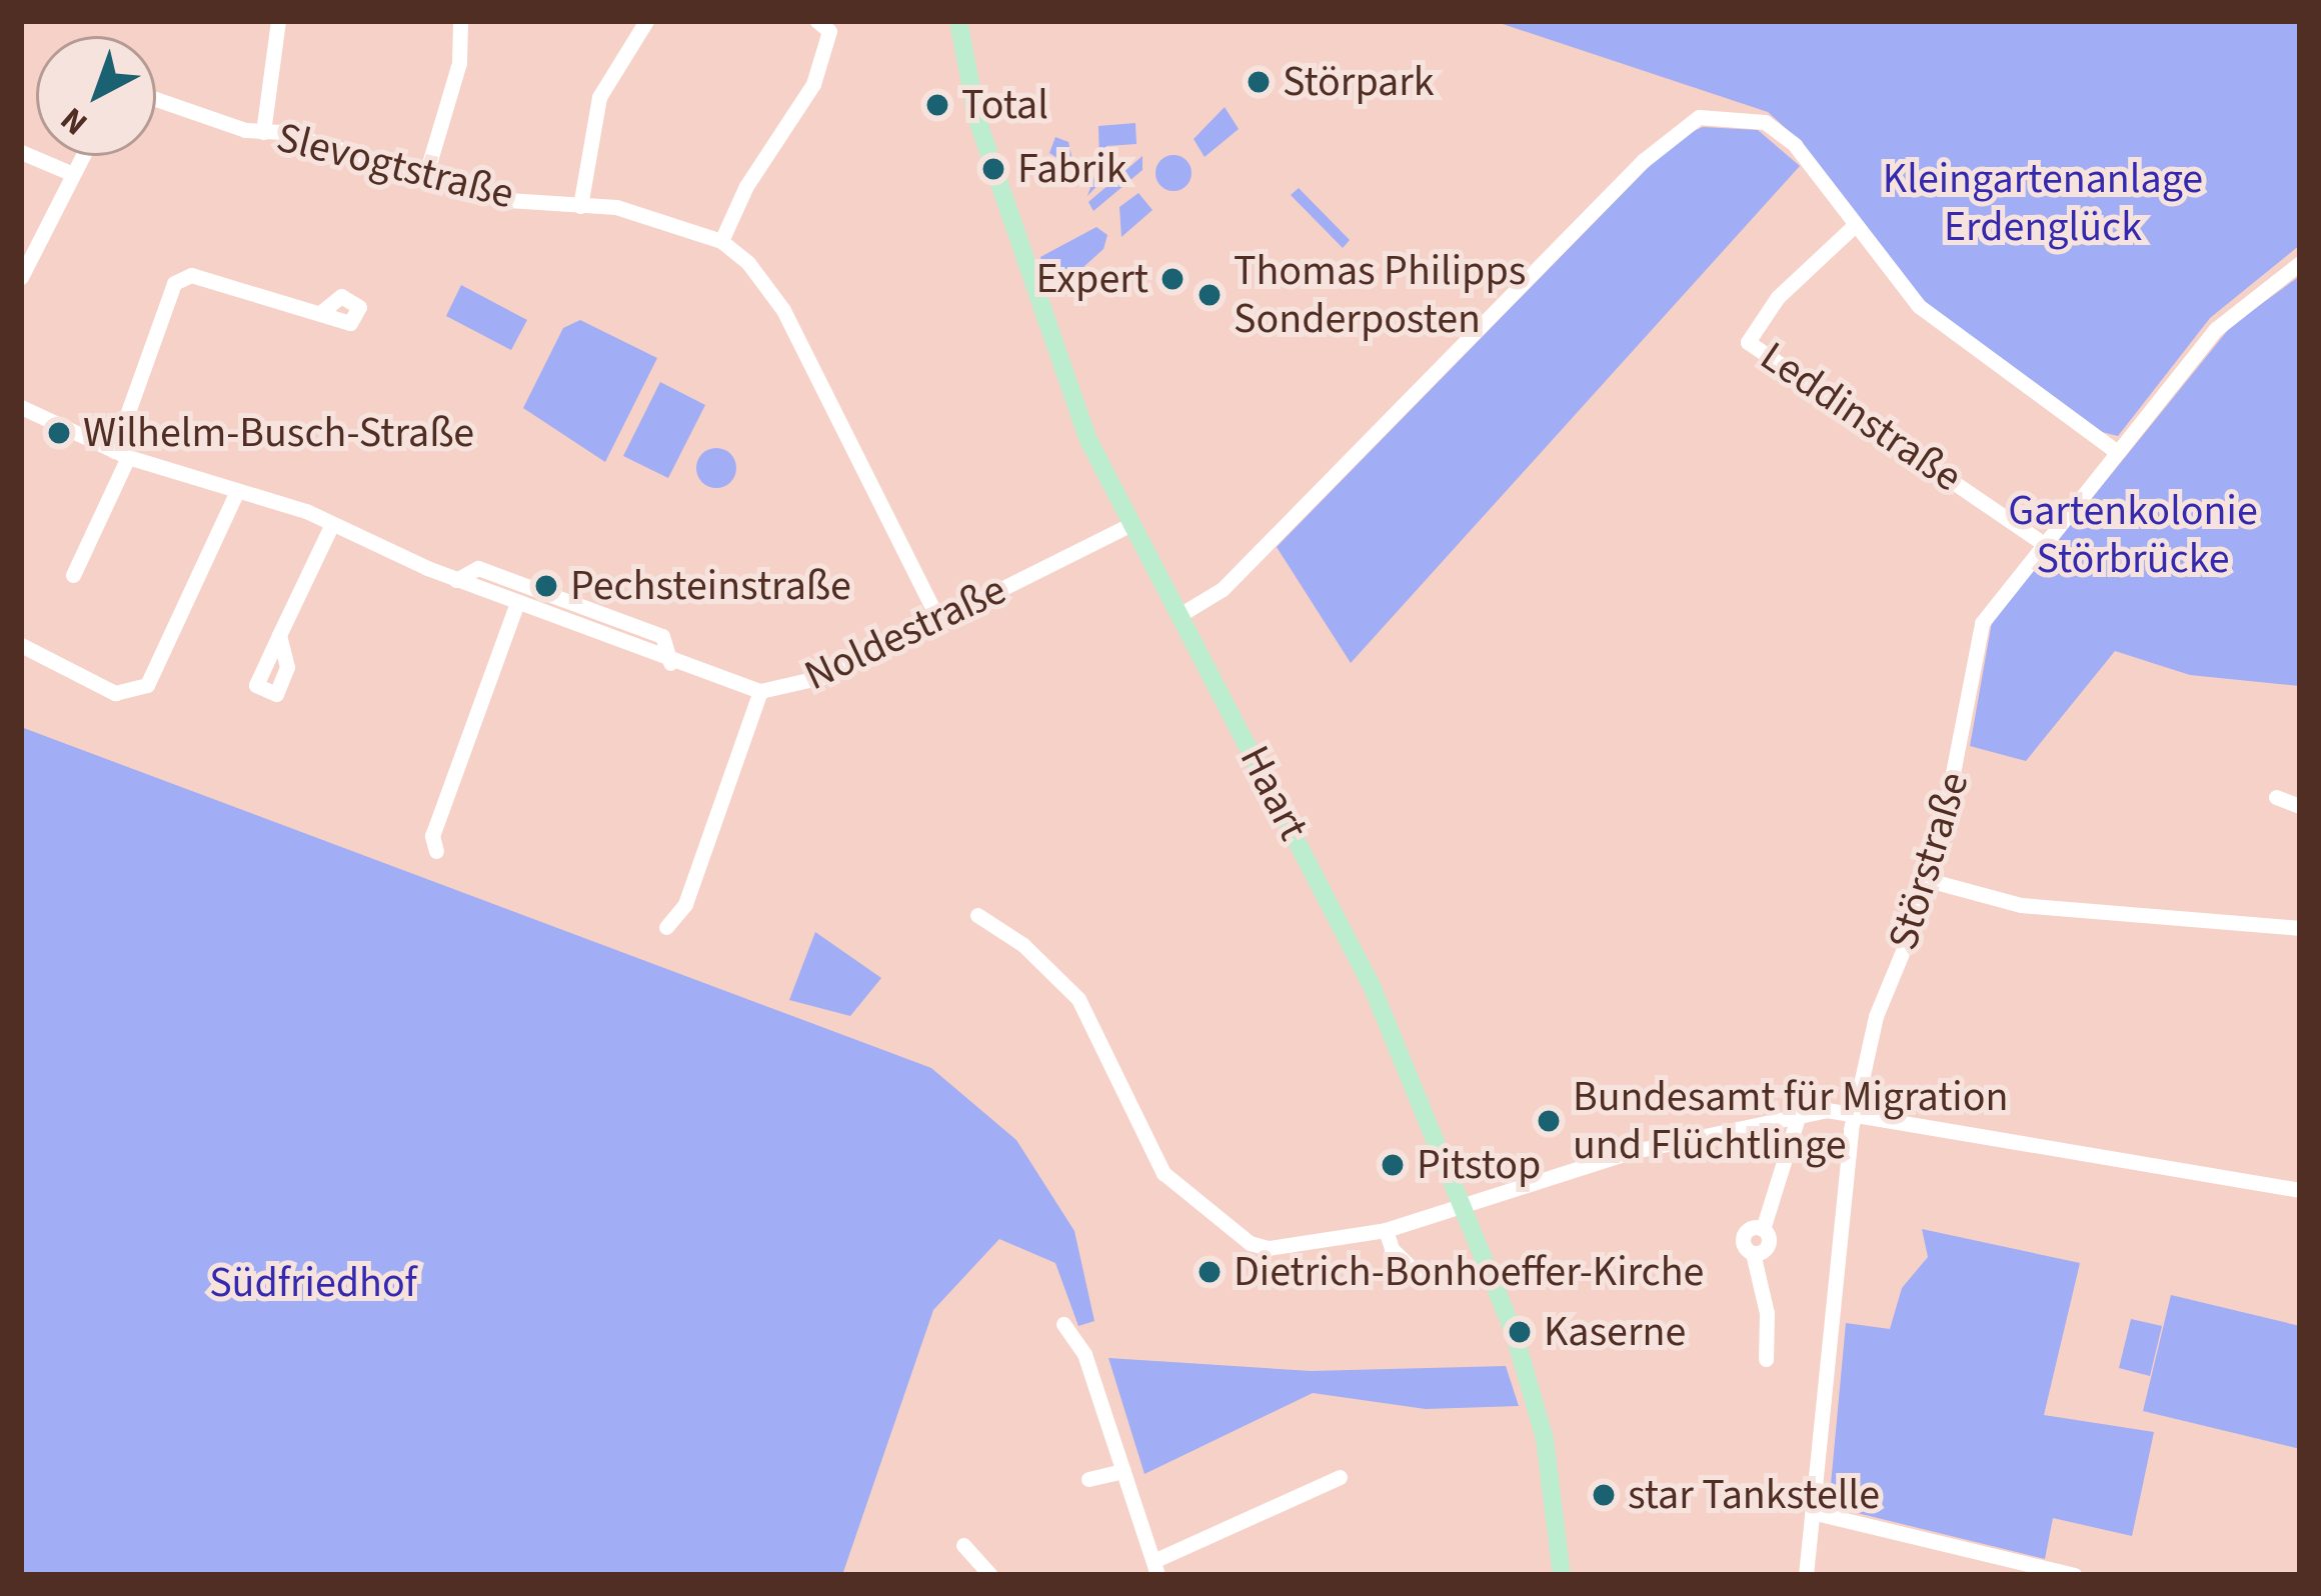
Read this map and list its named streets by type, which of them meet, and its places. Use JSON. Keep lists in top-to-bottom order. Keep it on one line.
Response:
{"streets":{"main road":["Haart"],"street":["Slevogtstraße","Leddinstraße","Noldestraße","Störstraße"]},"crossings":[["Slevogtstraße","Noldestraße"],["Leddinstraße","Störstraße"],["Noldestraße","Haart"]],"parks":["Kleingartenanlage Erdenglück","Gartenkolonie Störbrücke","Südfriedhof"],"places":["Störpark","Total","Fabrik","Expert","Thomas Philipps Sonderposten","Wilhelm-Busch-Straße","Pechsteinstraße","Bundesamt für Migration und Flüchtlinge","Pitstop","Dietrich-Bonhoeffer-Kirche","Kaserne","star Tankstelle"],"north":"bottom left"}
